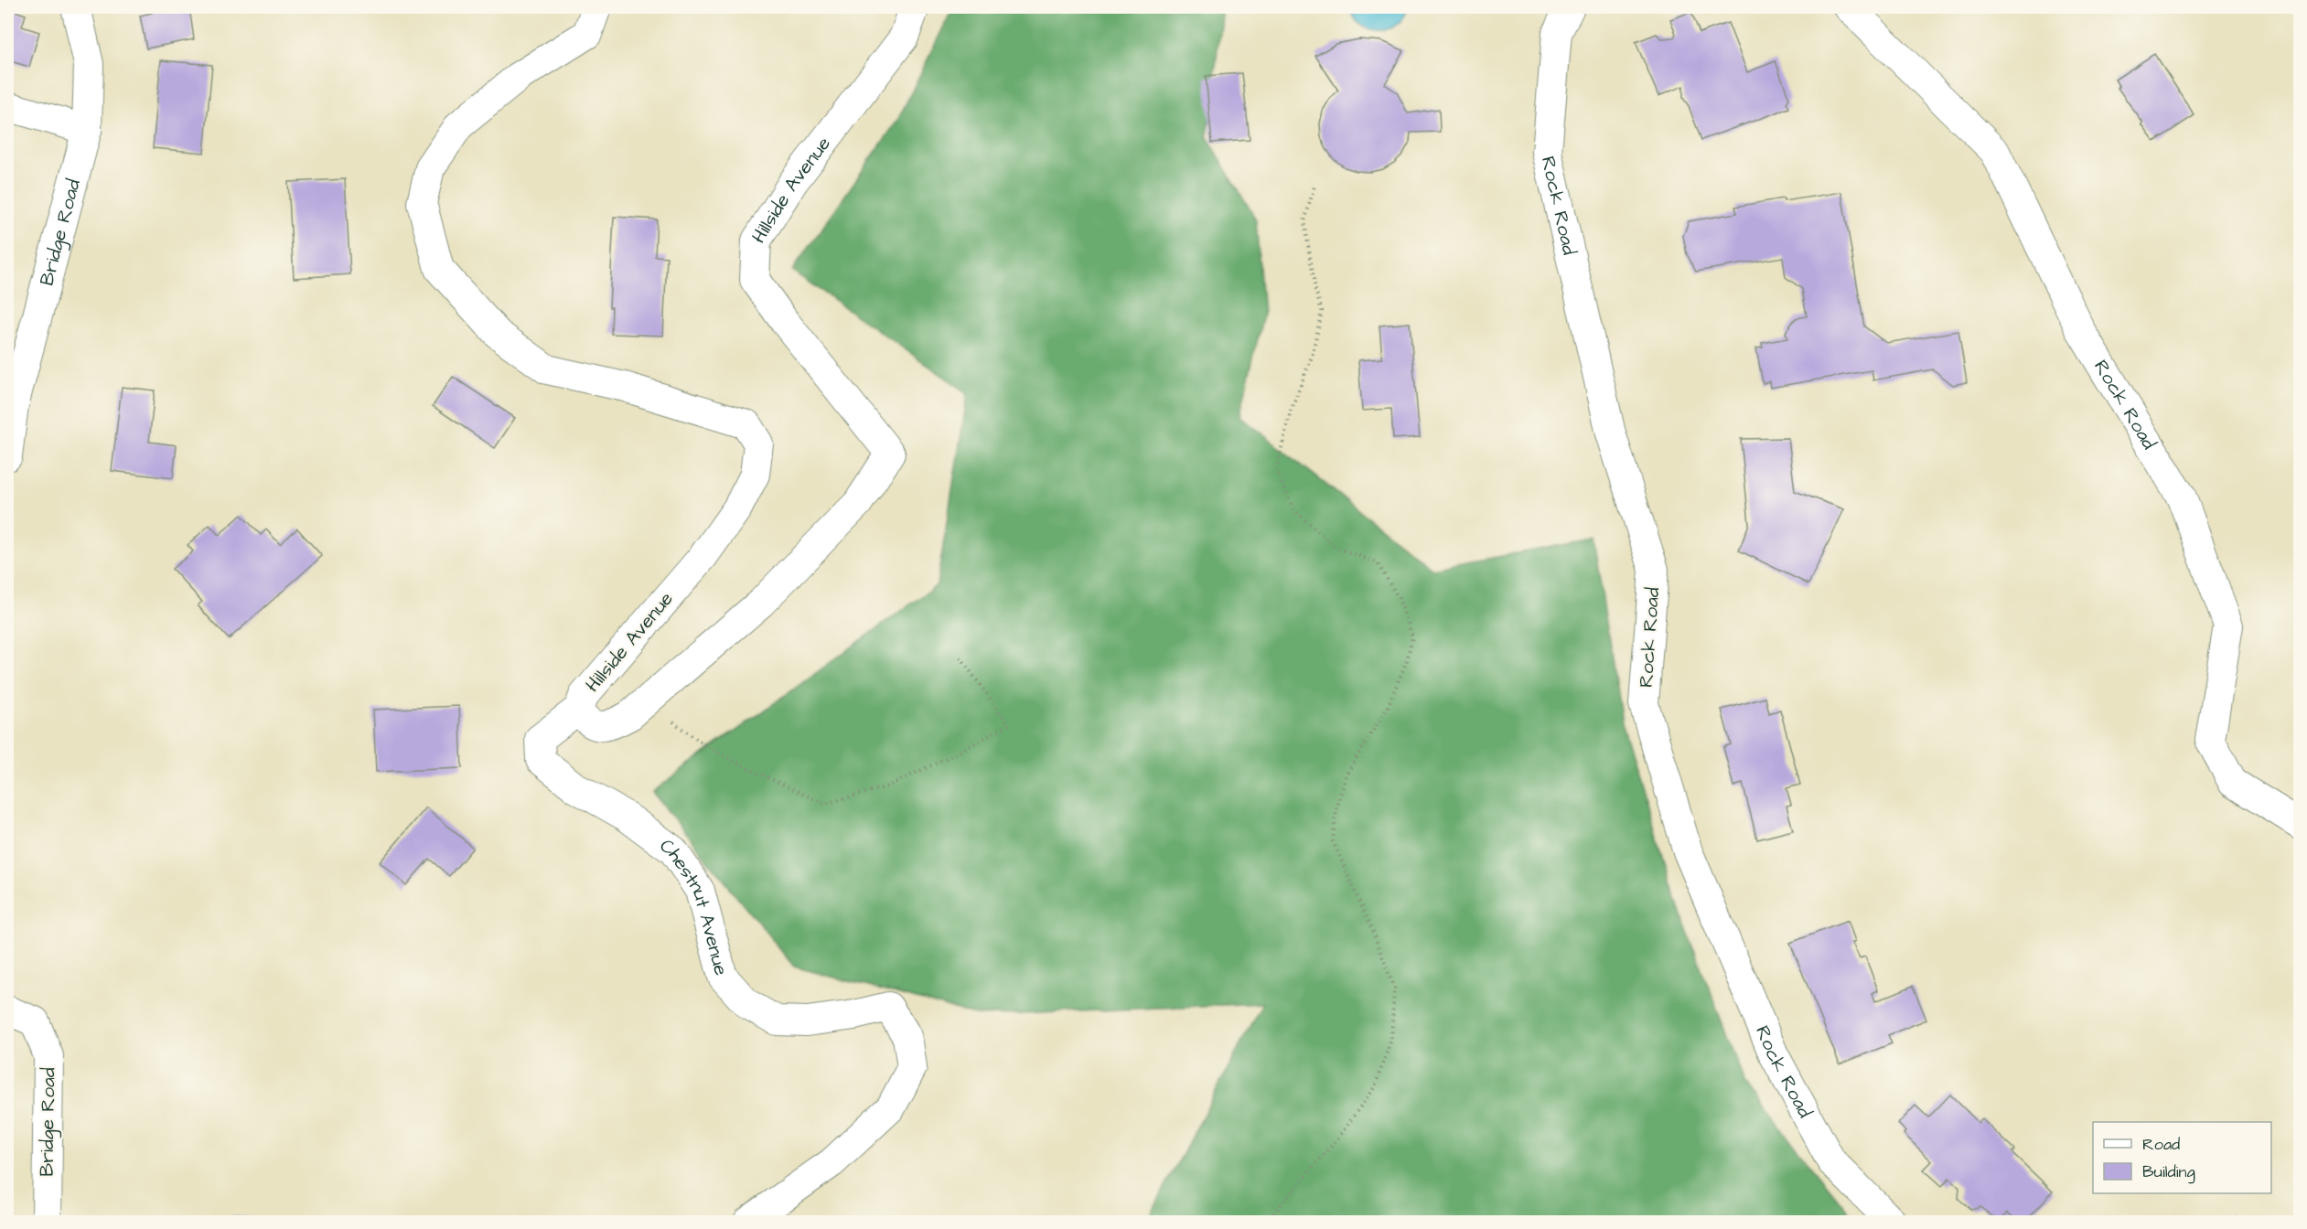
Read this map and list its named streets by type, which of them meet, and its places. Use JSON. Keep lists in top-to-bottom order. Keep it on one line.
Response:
{"streets":{"street":["Hillside Avenue","Rock Road","Bridge Road","Chestnut Avenue"]},"crossings":[["Hillside Avenue","Chestnut Avenue"]],"legend":["Road","Building"]}
